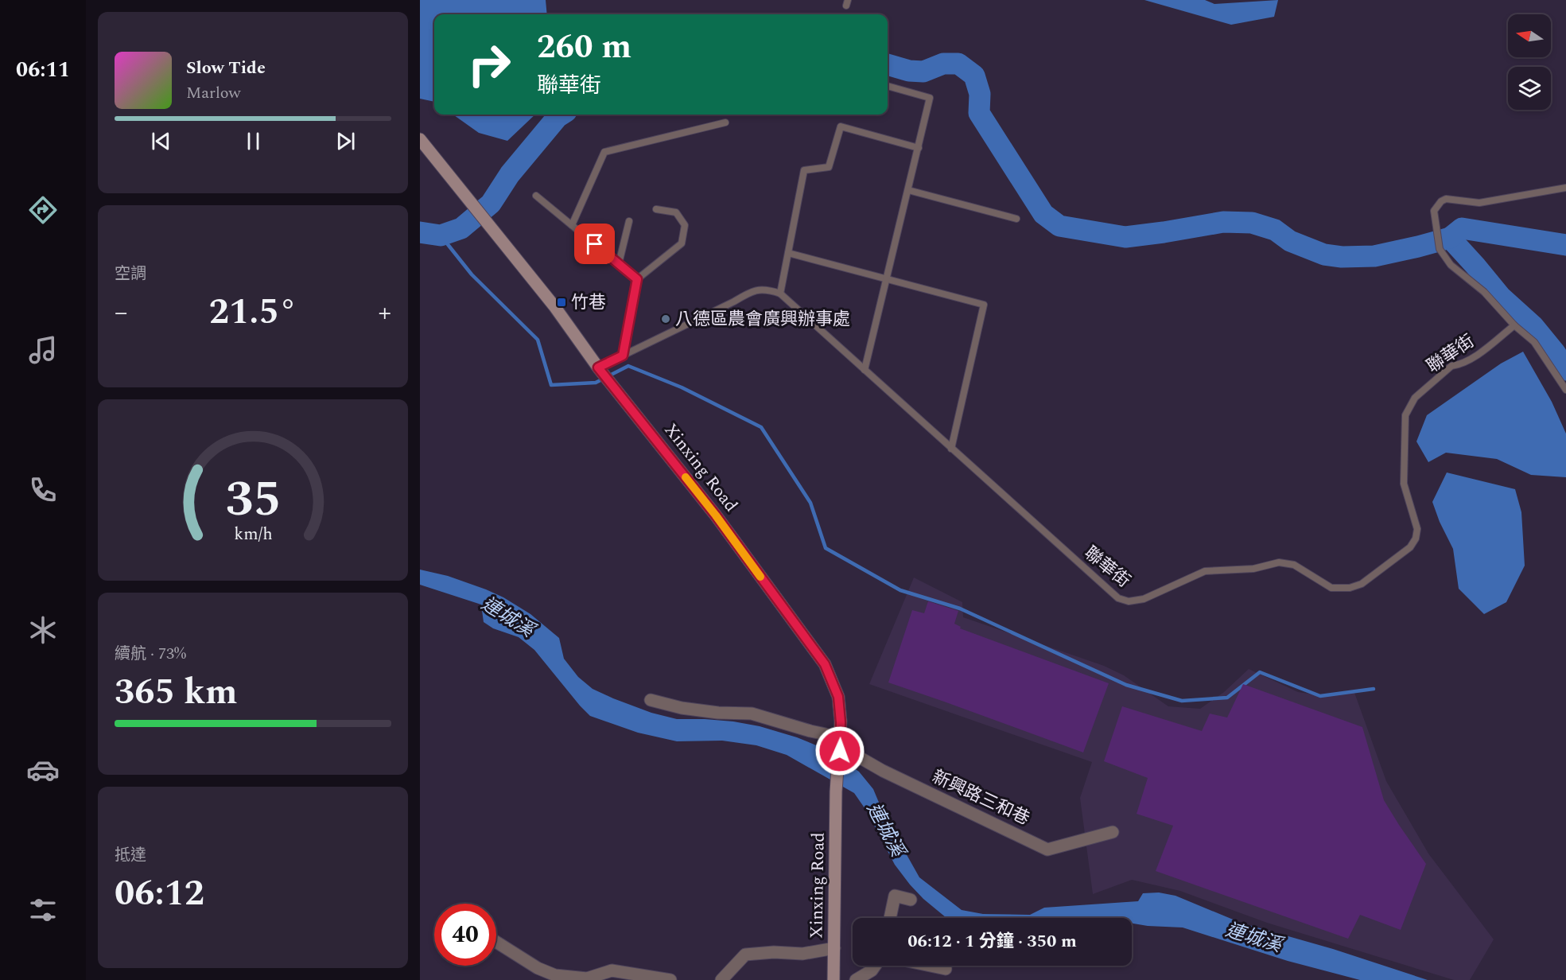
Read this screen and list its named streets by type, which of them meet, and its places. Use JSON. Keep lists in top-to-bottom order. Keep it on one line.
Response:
{"streets":{"street":["Xinxing Road","新興路三和巷"],"lane":["聯華街"]},"crossings":[["Xinxing Road","新興路三和巷"]],"water":["連城溪"],"places":{"transit":["竹巷"],"other":["八德區農會廣興辦事處"]},"north":"left","page":{"tabs":"06:11","turn":["260 m","聯華街"],"song":["Slow Tide","Marlow"],"tile":["空調",["續航 · 73%","365 km"],["抵達","06:12"]],"heat":["−","21.5°","+"],"limit":"40","trip":"06:12 · 1 分鐘 · 350 m","gauge":["35","km/h"]}}
